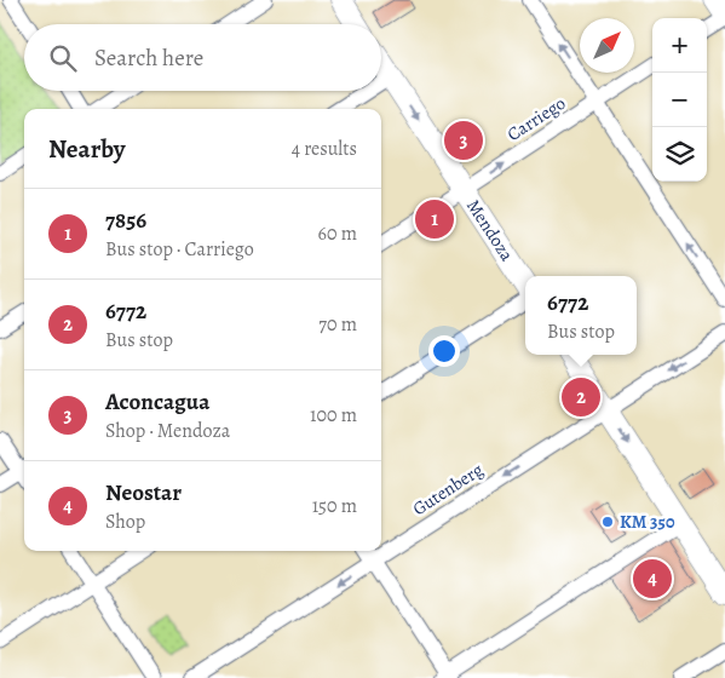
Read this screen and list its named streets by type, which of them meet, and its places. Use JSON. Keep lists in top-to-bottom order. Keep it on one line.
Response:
{"streets":{"main road":["Mendoza"],"street":["Carriego","Gutenberg"]},"crossings":[["Carriego","Mendoza"]],"one_way":["Carriego","Mendoza"],"places":["KM 350"],"north":"top right","page":{"map_buttons":["+","−"],"search":"Search here","heading":["Nearby","4 results"],"pins":["3","1","2","4"],"list":[{"mark":"1","name":"7856","note":"Bus stop · Carriego","value":"60 m"},{"mark":"2","name":"6772","note":"Bus stop","value":"70 m"},{"mark":"3","name":"Aconcagua","note":"Shop · Mendoza","value":"100 m"},{"mark":"4","name":"Neostar","note":"Shop","value":"150 m"}],"popup":["6772","Bus stop"]}}
